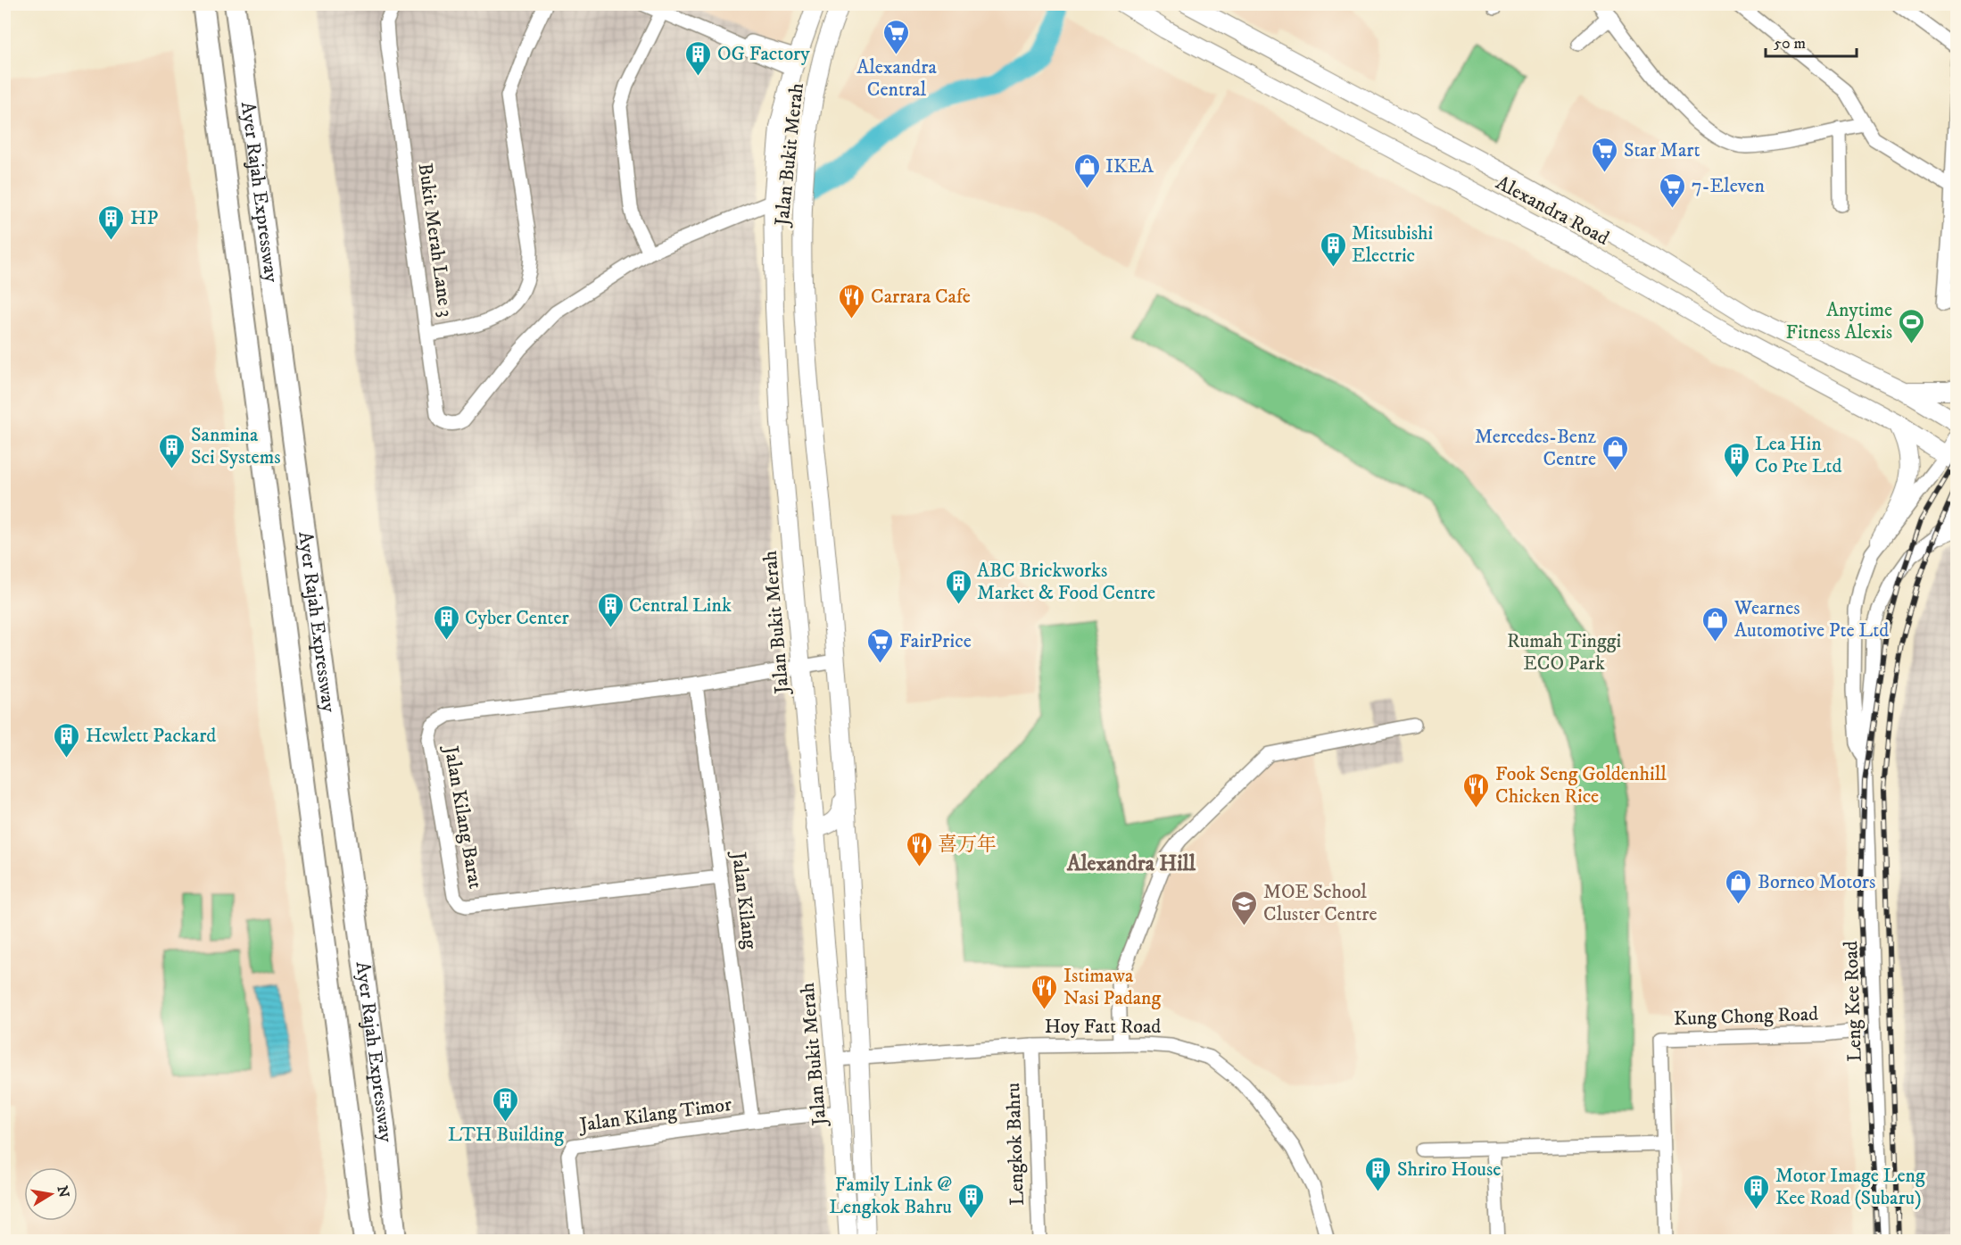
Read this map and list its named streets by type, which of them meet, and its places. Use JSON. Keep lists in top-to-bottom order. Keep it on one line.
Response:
{"streets":{"highway":["Ayer Rajah Expressway"],"main road":["Jalan Bukit Merah","Alexandra Road"],"street":["Bukit Merah Lane 3","Jalan Kilang Barat","Jalan Kilang","Leng Kee Road","Kung Chong Road","Hoy Fatt Road","Jalan Kilang Timor","Lengkok Bahru"]},"crossings":[["Jalan Bukit Merah","Jalan Kilang Barat"],["Jalan Bukit Merah","Hoy Fatt Road"],["Jalan Bukit Merah","Jalan Kilang Timor"],["Alexandra Road","Leng Kee Road"],["Jalan Kilang Barat","Jalan Kilang"],["Jalan Kilang","Jalan Kilang Timor"],["Leng Kee Road","Kung Chong Road"],["Hoy Fatt Road","Lengkok Bahru"]],"districts":["Alexandra Hill"],"parks":["Rumah Tinggi ECO Park"],"places":{"supermarket":["Alexandra Central","Star Mart","7-Eleven","FairPrice"],"building":["OG Factory","HP","Mitsubishi Electric","Sanmina Sci Systems","Lea Hin Co Pte Ltd","ABC Brickworks Market & Food Centre","Central Link","Cyber Center","Hewlett Packard","LTH Building","Shriro House","Motor Image Leng Kee Road (Subaru)","Family Link @ Lengkok Bahru"],"shop":["IKEA","Mercedes-Benz Centre","Wearnes Automotive Pte Ltd","Borneo Motors"],"restaurant":["Carrara Cafe","Fook Seng Goldenhill Chicken Rice","喜万年","Istimawa Nasi Padang"],"sports":["Anytime Fitness Alexis"],"school or university":["MOE School Cluster Centre"]},"scale_bar":"50 m","north":"right"}
